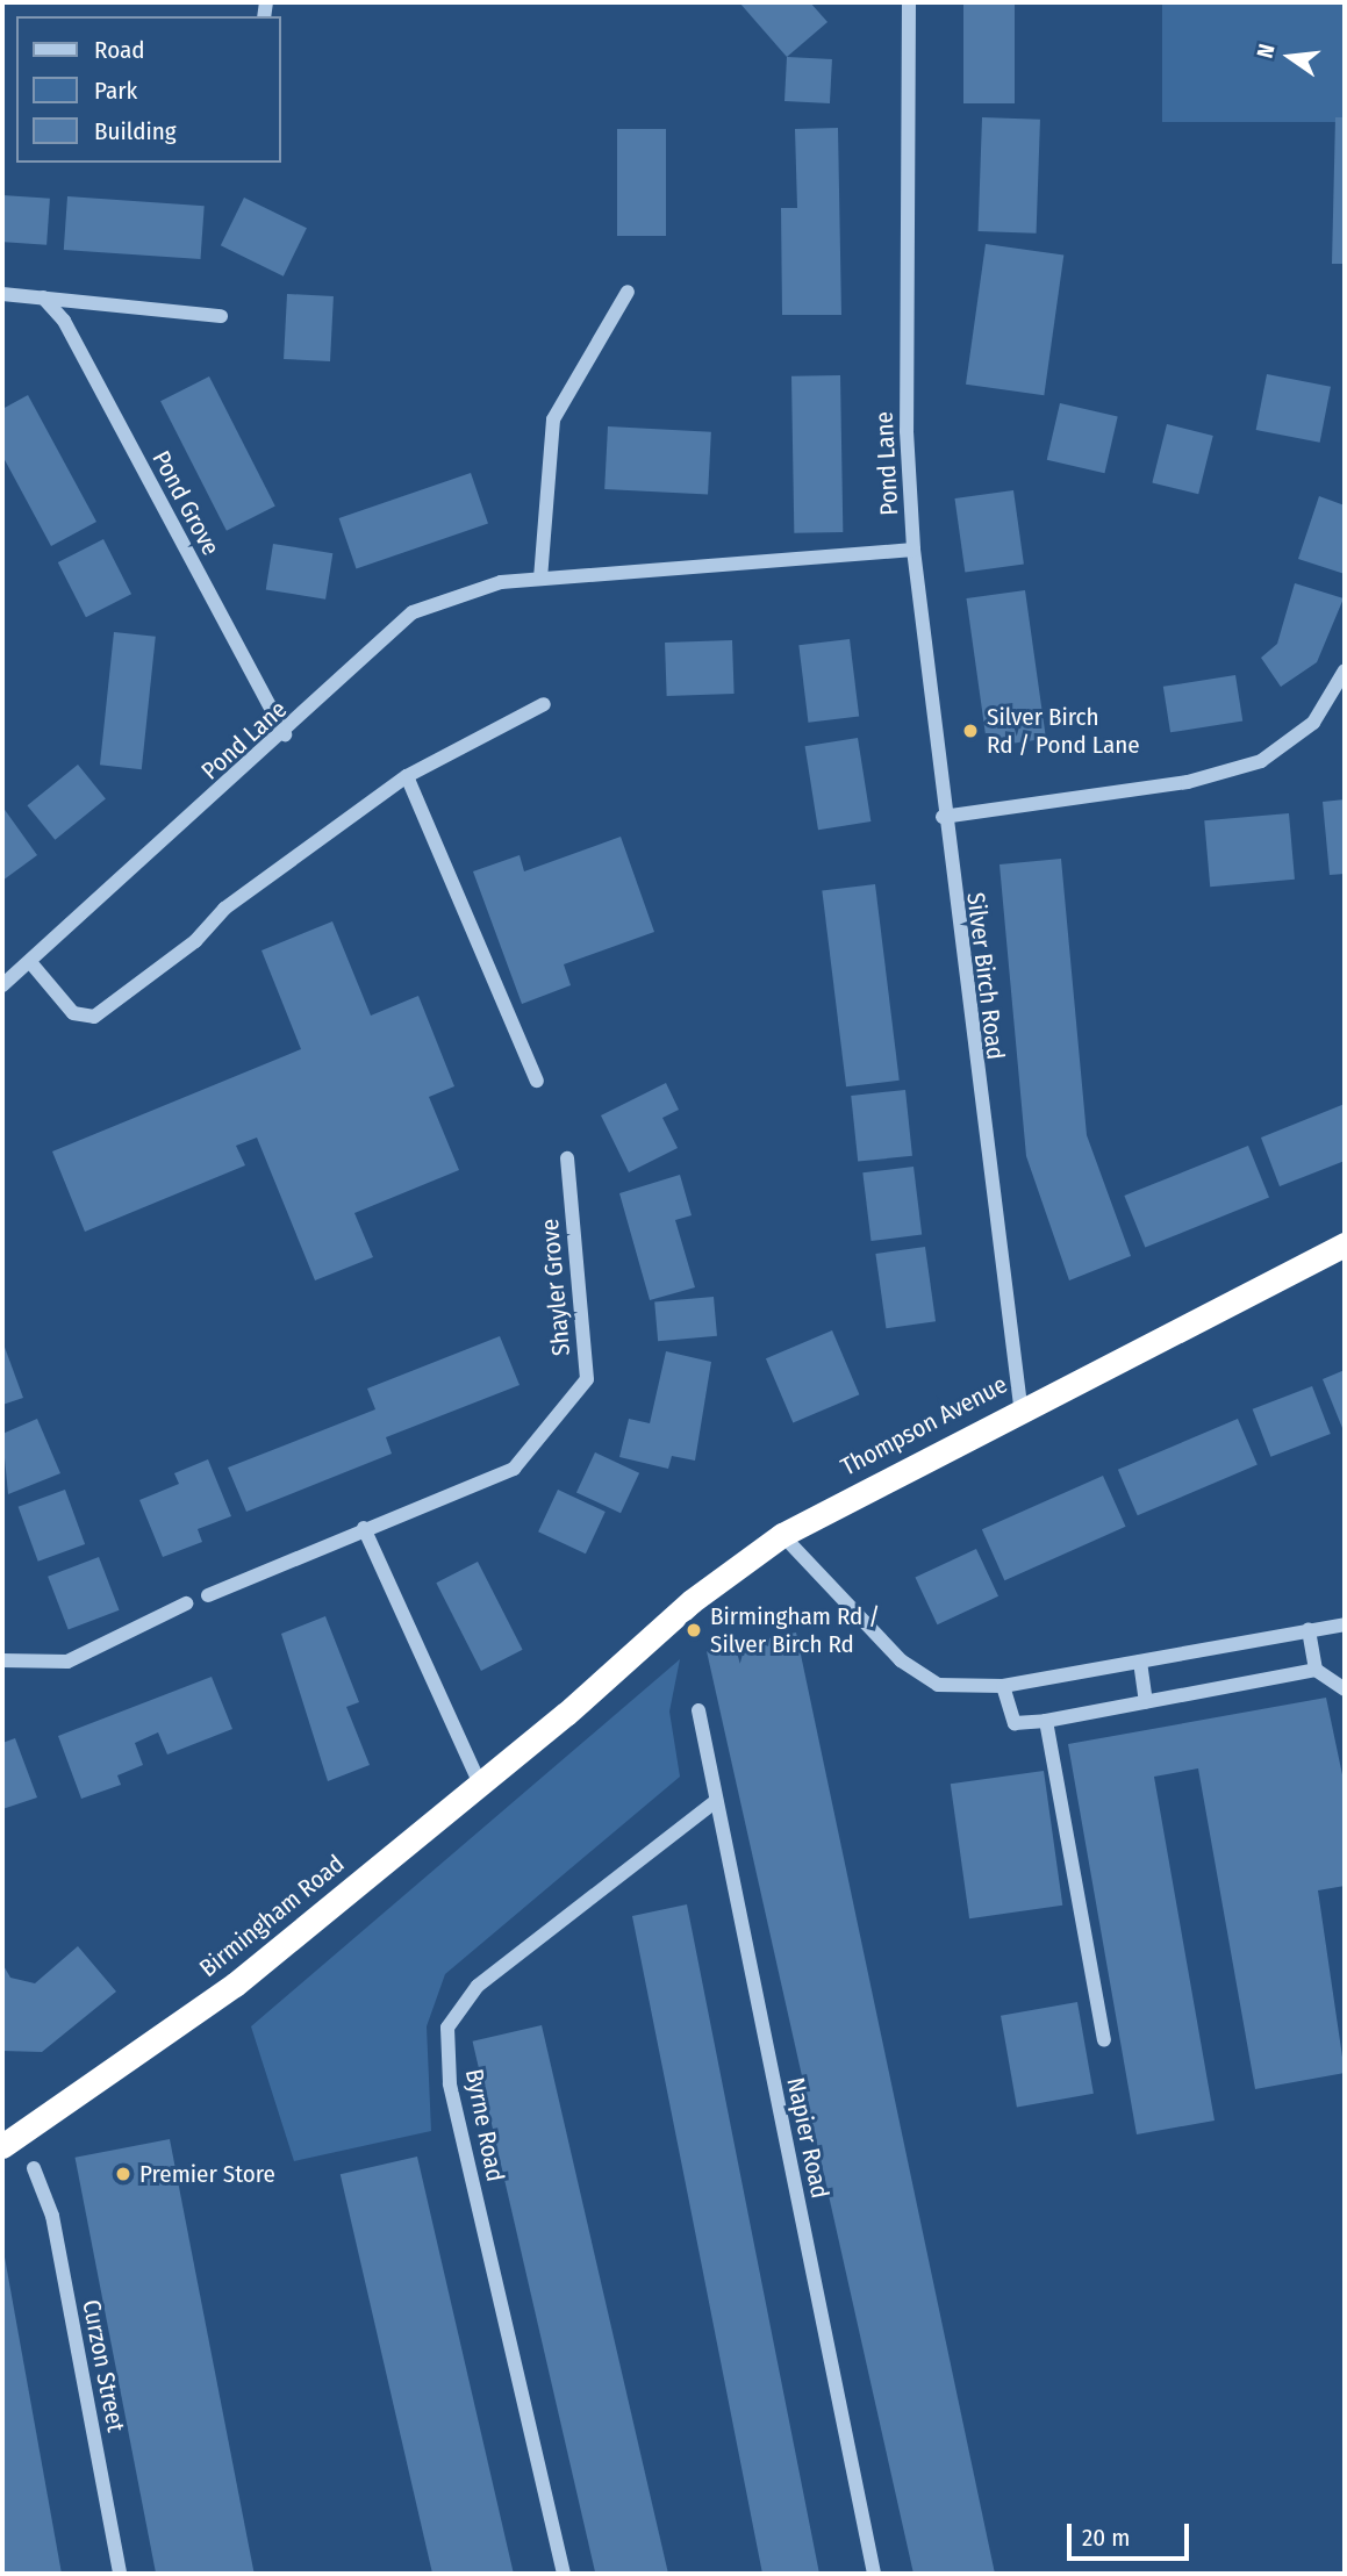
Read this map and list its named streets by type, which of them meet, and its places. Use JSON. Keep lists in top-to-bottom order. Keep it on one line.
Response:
{"streets":{"highway":["Thompson Avenue","Birmingham Road"],"street":["Pond Lane","Pond Grove","Silver Birch Road","Shayler Grove","Byrne Road","Napier Road","Curzon Street"]},"crossings":[["Pond Lane","Pond Grove"],["Pond Lane","Silver Birch Road"],["Silver Birch Road","Thompson Avenue"],["Thompson Avenue","Birmingham Road"],["Byrne Road","Napier Road"]],"places":["Silver Birch Rd / Pond Lane","Birmingham Rd / Silver Birch Rd","Premier Store"],"legend":["Road","Park","Building"],"scale_bar":"20 m","north":"left"}
